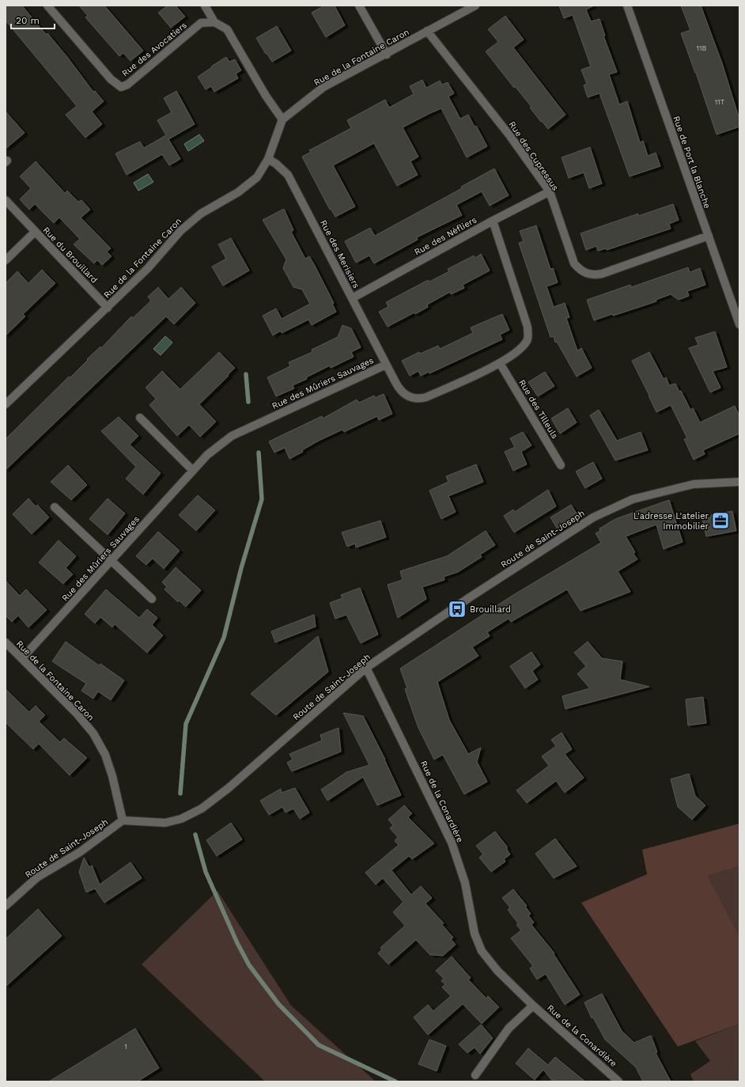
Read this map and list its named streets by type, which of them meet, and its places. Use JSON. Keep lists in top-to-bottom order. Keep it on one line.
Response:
{"streets":{"street":["Rue des Avocatiers","Rue de la Fontaine Caron","Rue des Cupressus","Rue de Port la Blanche","Rue des Nèfliers","Rue des Merisiers","Rue du Brouillard","Rue des Mûriers Sauvages","Rue des Tilleuls","Route de Saint-Joseph","Rue de la Conardière"]},"crossings":[["Rue de la Fontaine Caron","Rue des Cupressus"],["Rue de la Fontaine Caron","Rue des Merisiers"],["Rue de la Fontaine Caron","Rue du Brouillard"],["Rue de la Fontaine Caron","Rue des Mûriers Sauvages"],["Rue de la Fontaine Caron","Route de Saint-Joseph"],["Rue des Cupressus","Rue de Port la Blanche"],["Rue des Cupressus","Rue des Nèfliers"],["Rue des Nèfliers","Rue des Merisiers"],["Rue des Nèfliers","Rue des Mûriers Sauvages"],["Rue des Merisiers","Rue des Mûriers Sauvages"],["Rue des Mûriers Sauvages","Rue des Tilleuls"],["Route de Saint-Joseph","Rue de la Conardière"]],"places":{"office":["L'adresse L'atelier Immobilier"],"bus stop":["Brouillard"]},"house_numbers":["11B","11T","1"],"scale_bar":"20 m"}
